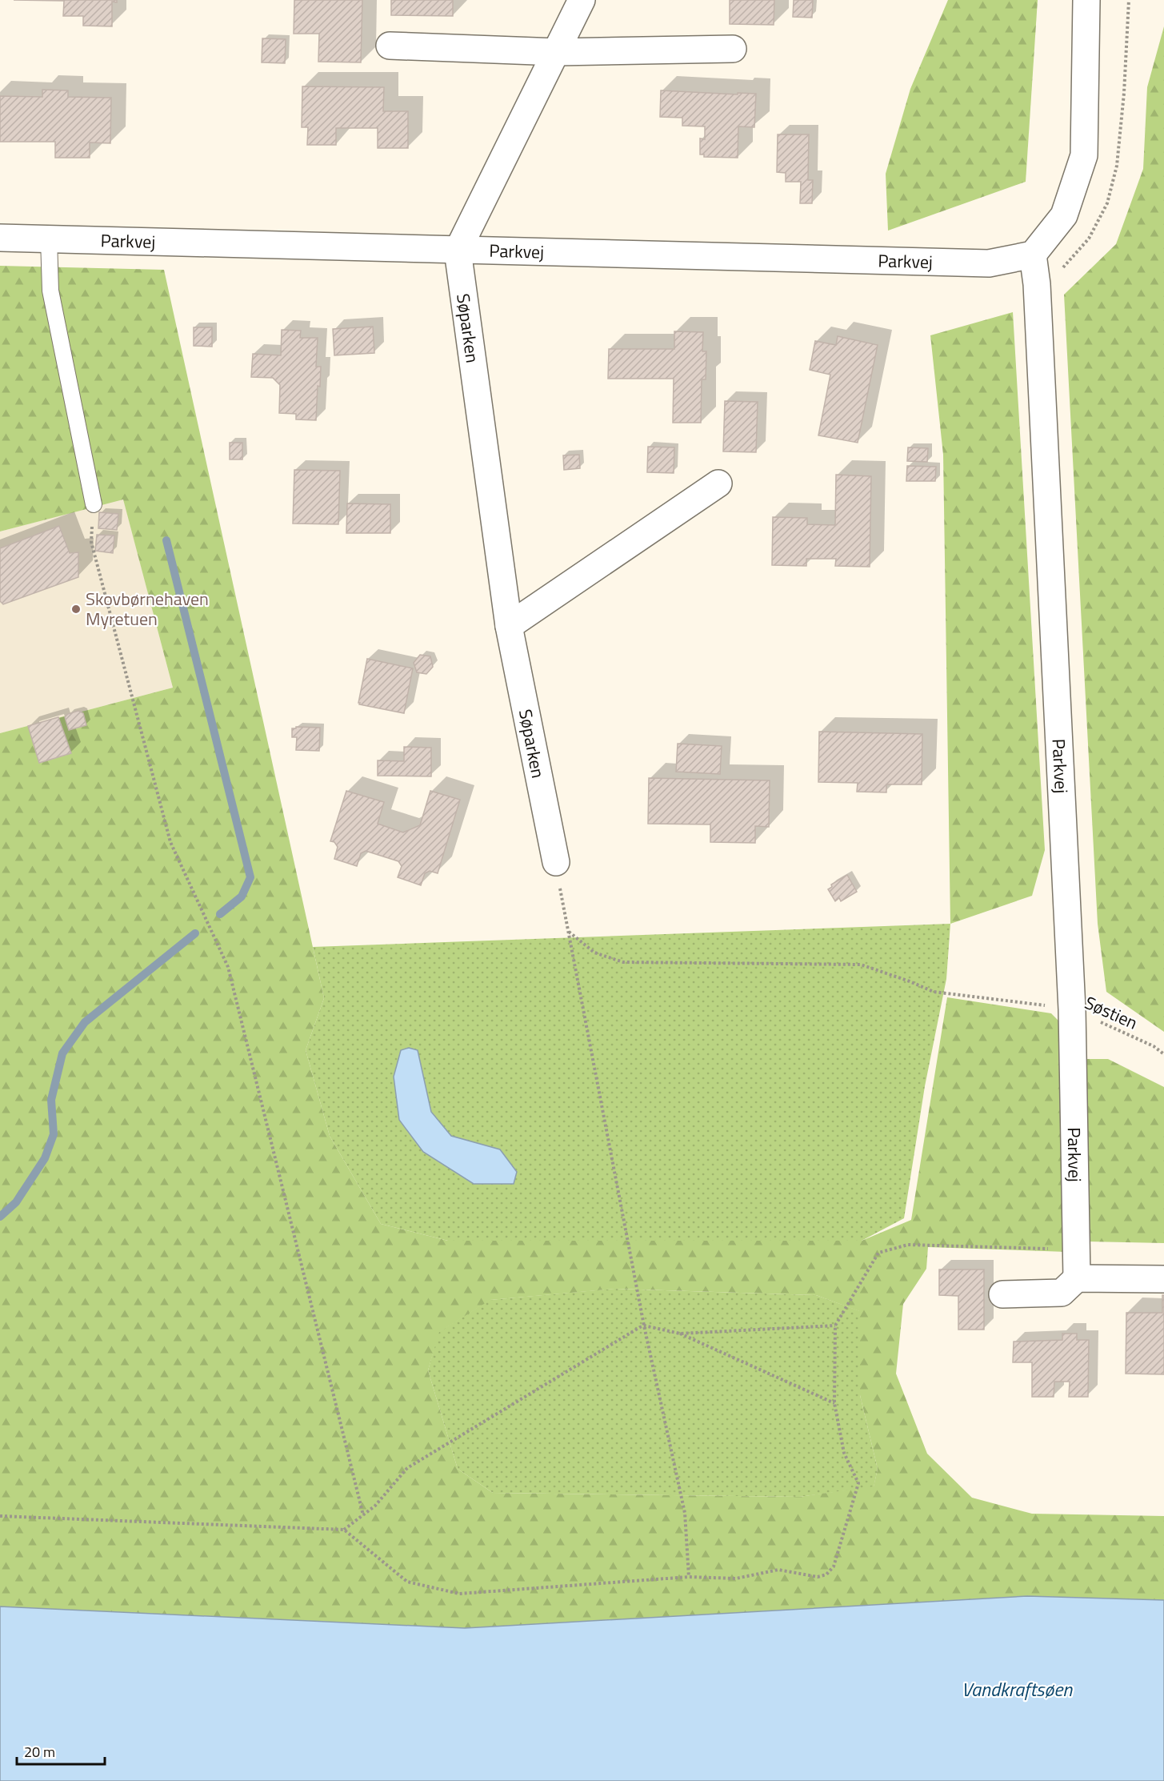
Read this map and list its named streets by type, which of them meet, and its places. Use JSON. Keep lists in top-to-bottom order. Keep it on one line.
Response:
{"streets":{"street":["Parkvej","Søparken"],"path":["Søstien"]},"crossings":[["Parkvej","Søparken"],["Parkvej","Søstien"]],"water":["Vandkraftsøen"],"places":["Skovbørnehaven Myretuen"],"scale_bar":"20 m"}
